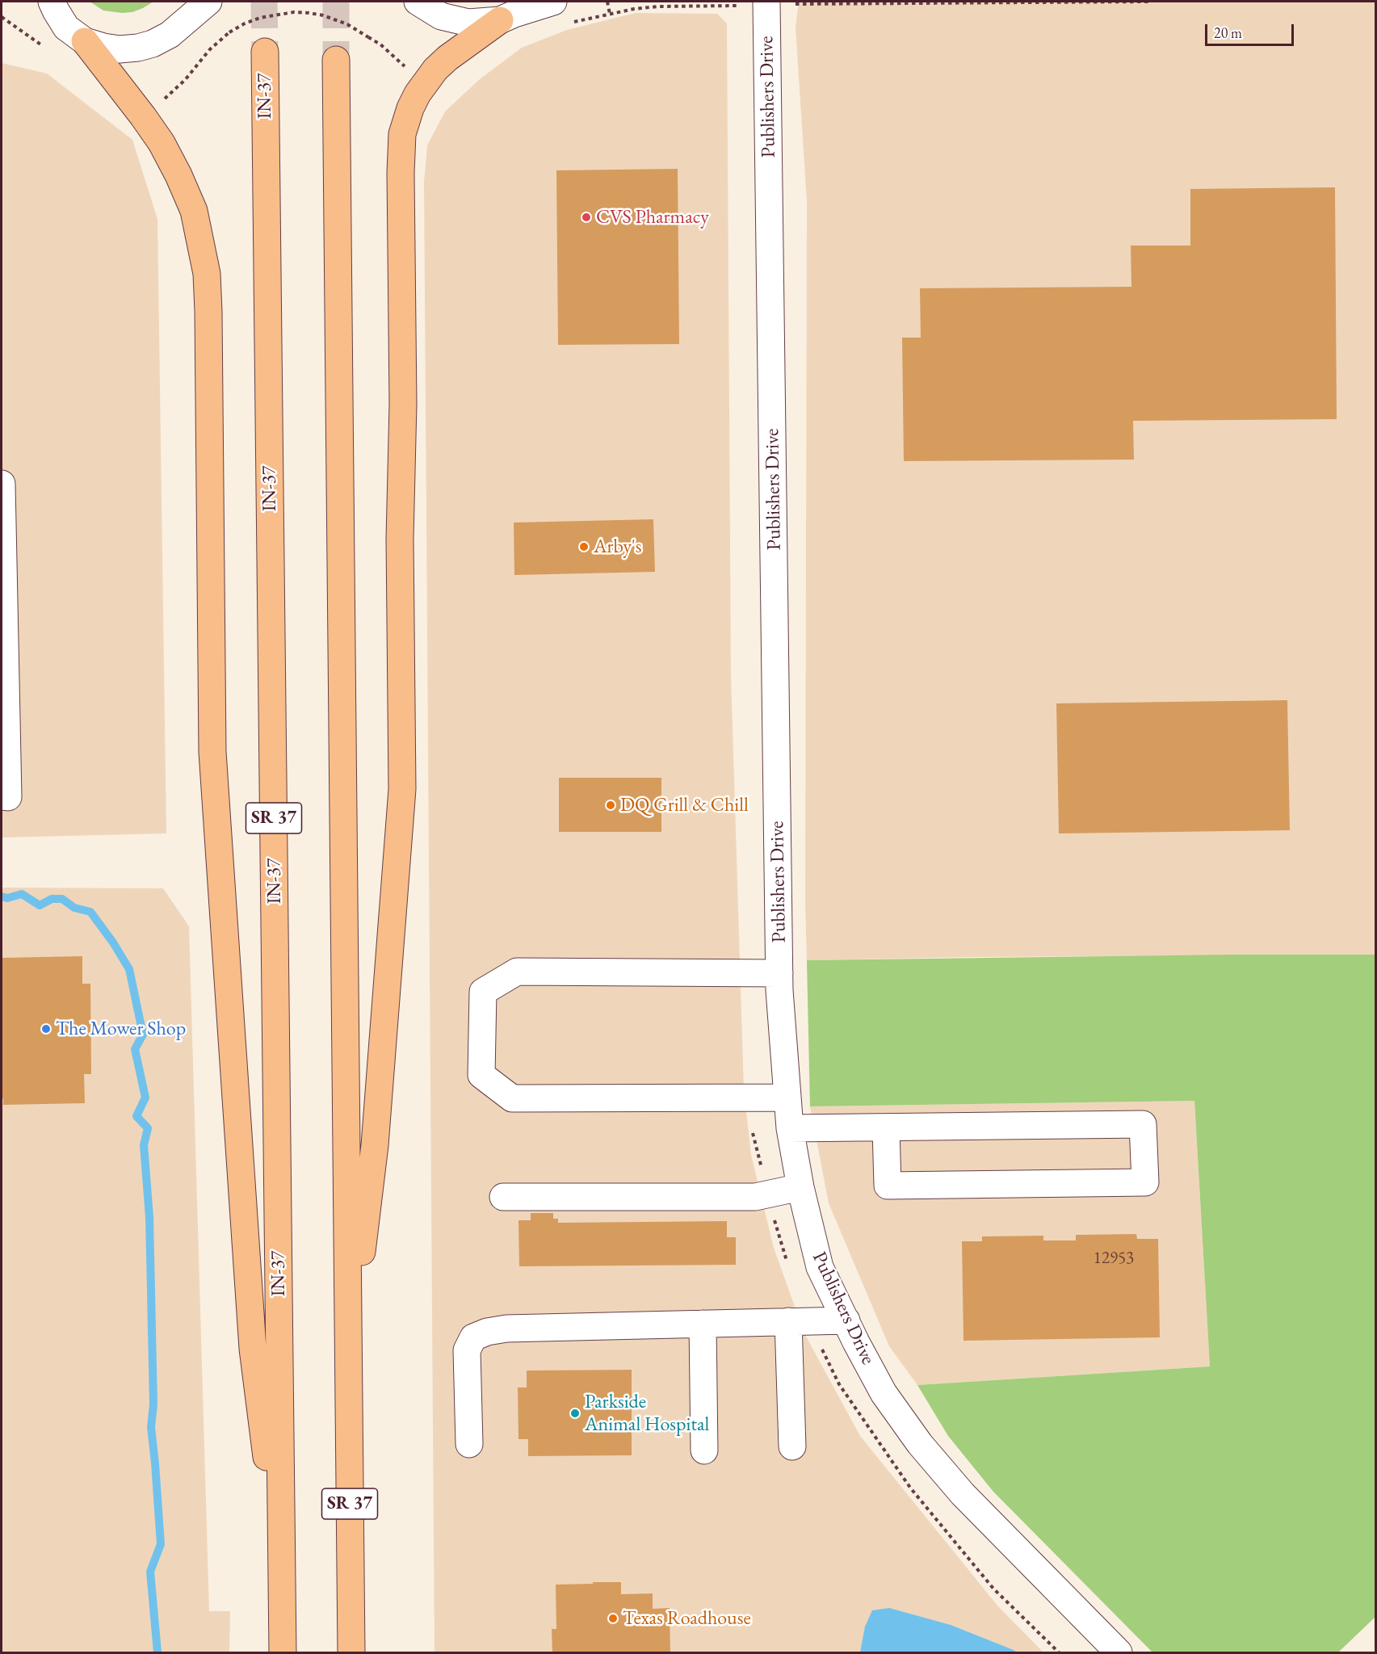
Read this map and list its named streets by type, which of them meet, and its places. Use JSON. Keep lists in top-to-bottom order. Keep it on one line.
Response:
{"streets":{"highway":["IN-37","SR 37"],"street":["Publishers Drive"]},"places":["CVS Pharmacy","Arby's","DQ Grill & Chill","The Mower Shop","Parkside Animal Hospital","Texas Roadhouse"],"house_numbers":["12953"],"scale_bar":"20 m"}
